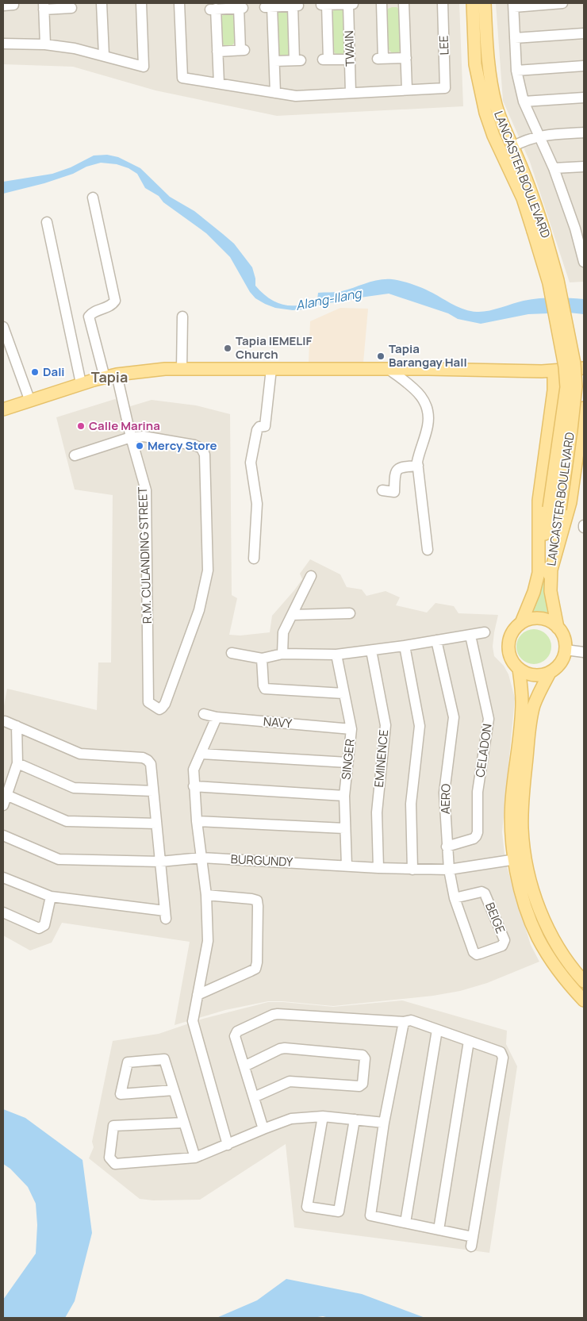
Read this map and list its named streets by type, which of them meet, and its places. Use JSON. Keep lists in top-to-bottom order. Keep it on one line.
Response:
{"streets":{"main road":["LANCASTER BOULEVARD"],"street":["LEE","TWAIN","R.M. CULANDING STREET","NAVY","CELADON","EMINENCE","SINGER","AERO","BURGUNDY","BEIGE"]},"crossings":[["NAVY","SINGER"],["CELADON","AERO"],["EMINENCE","BURGUNDY"],["SINGER","BURGUNDY"],["AERO","BURGUNDY"],["AERO","BEIGE"]],"districts":["Tapia"],"water":["Alang-Ilang"],"places":["Tapia IEMELIF Church","Tapia Barangay Hall","Dali","Calle Marina","Mercy Store"]}
